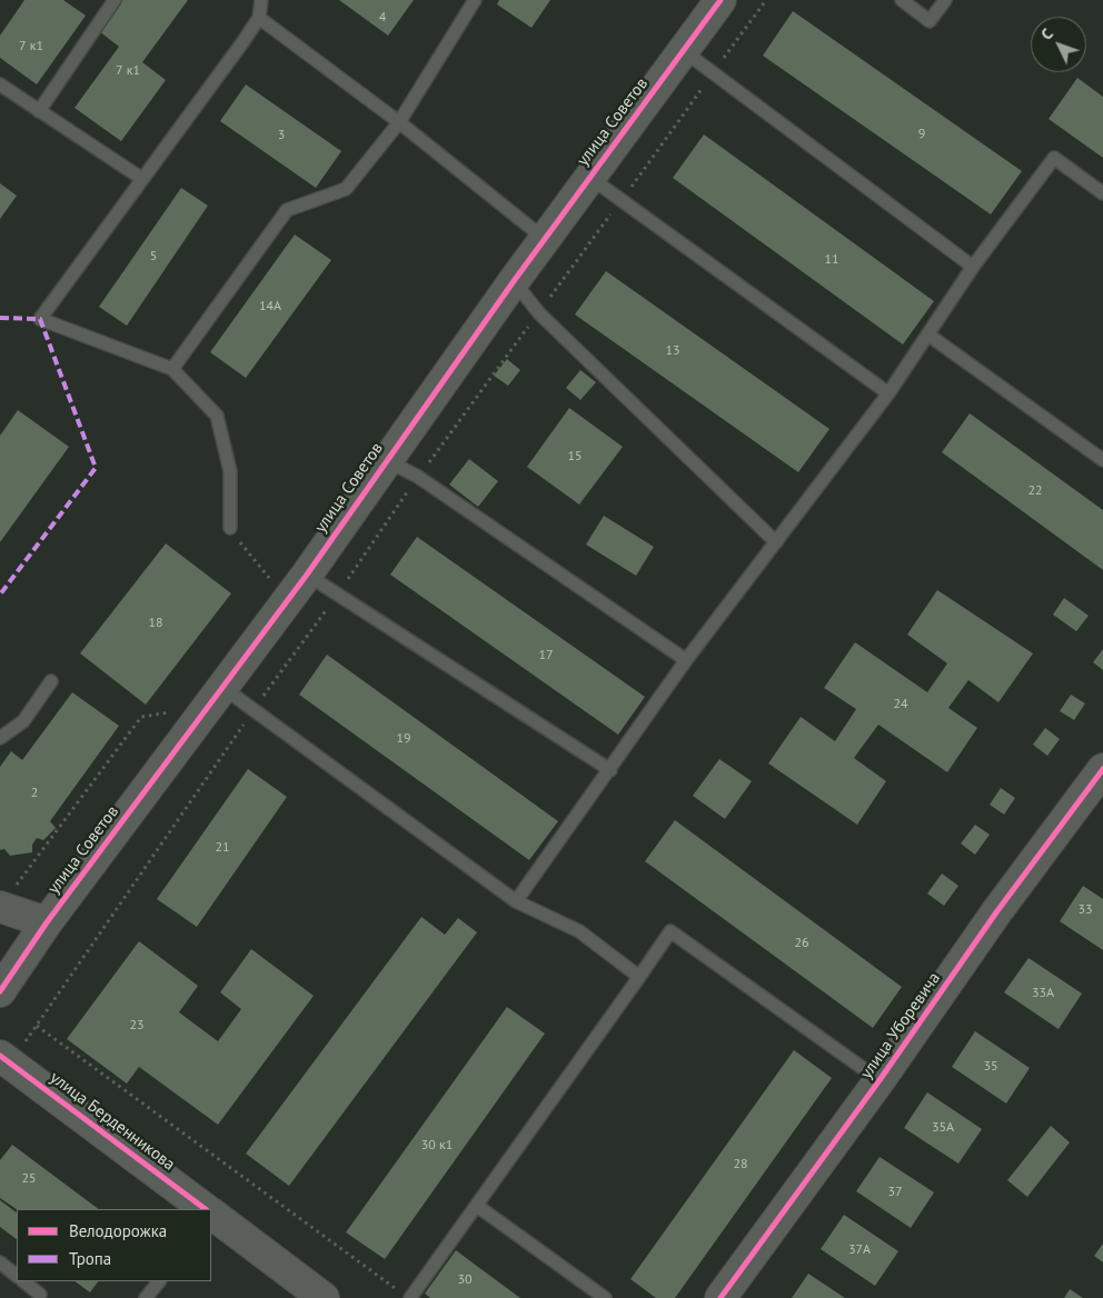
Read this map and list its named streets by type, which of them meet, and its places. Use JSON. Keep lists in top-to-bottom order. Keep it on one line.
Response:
{"streets":{"street":["улица Советов","улица Уборевича","улица Берденникова"]},"house_numbers":["4","7 к1","7 к1","9","3","5","11","14А","13","15","22","18","17","24","19","2","21","33","26","33А","23","35","35А","30 к1","28","25","37","37А","30"],"legend":["Велодорожка","Тропа"],"north":"top left"}
